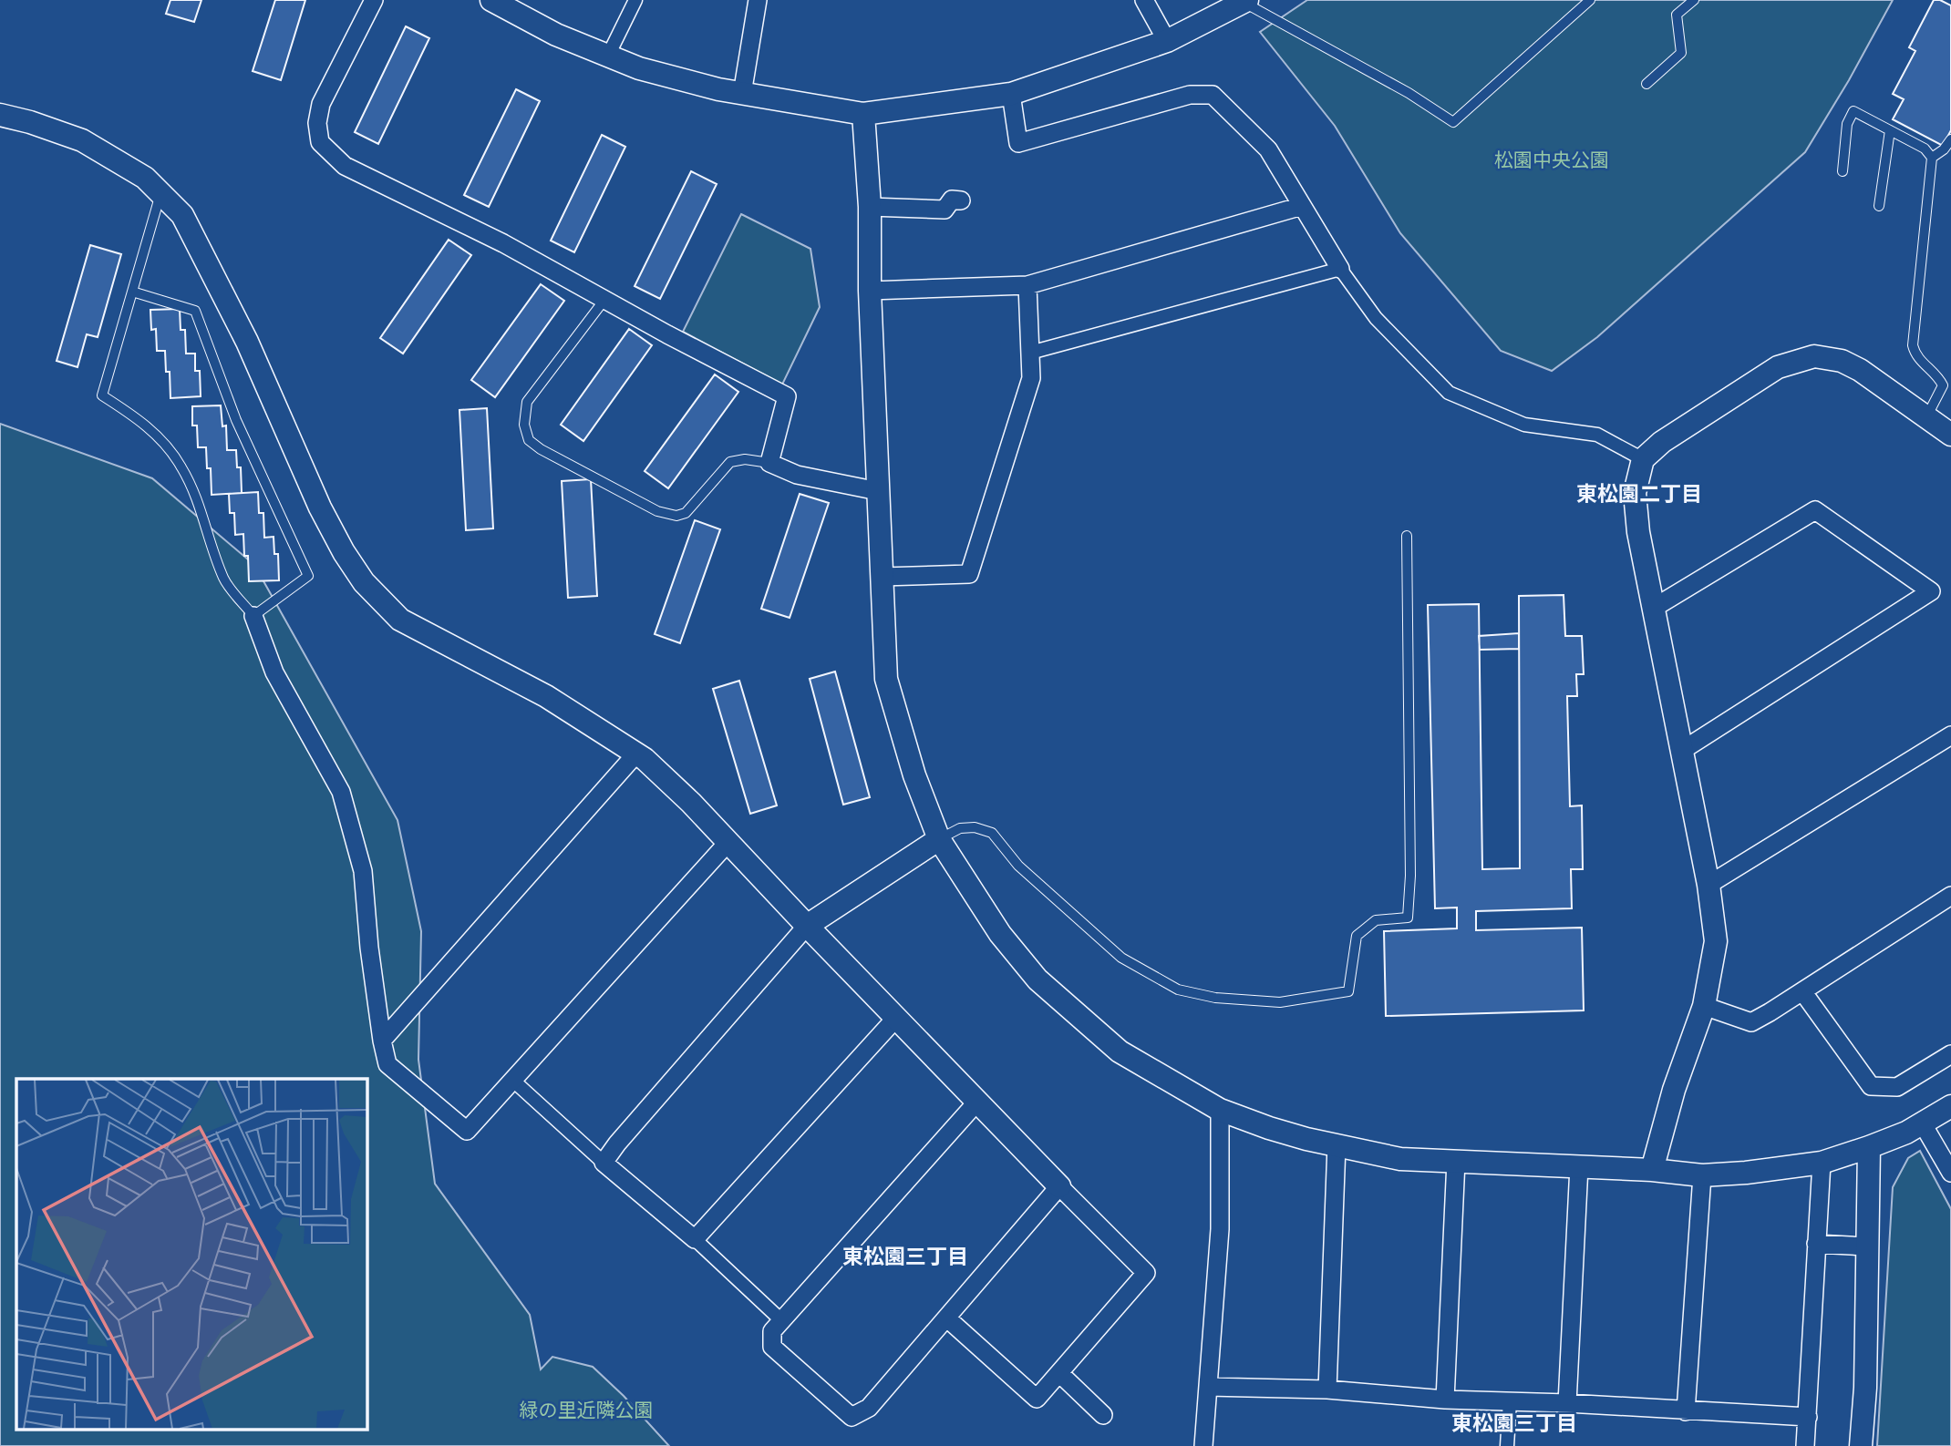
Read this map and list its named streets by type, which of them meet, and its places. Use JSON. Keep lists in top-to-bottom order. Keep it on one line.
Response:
{"districts":["東松園二丁目","東松園三丁目","東松園三丁目"],"parks":["松園中央公園","緑の里近隣公園"]}
